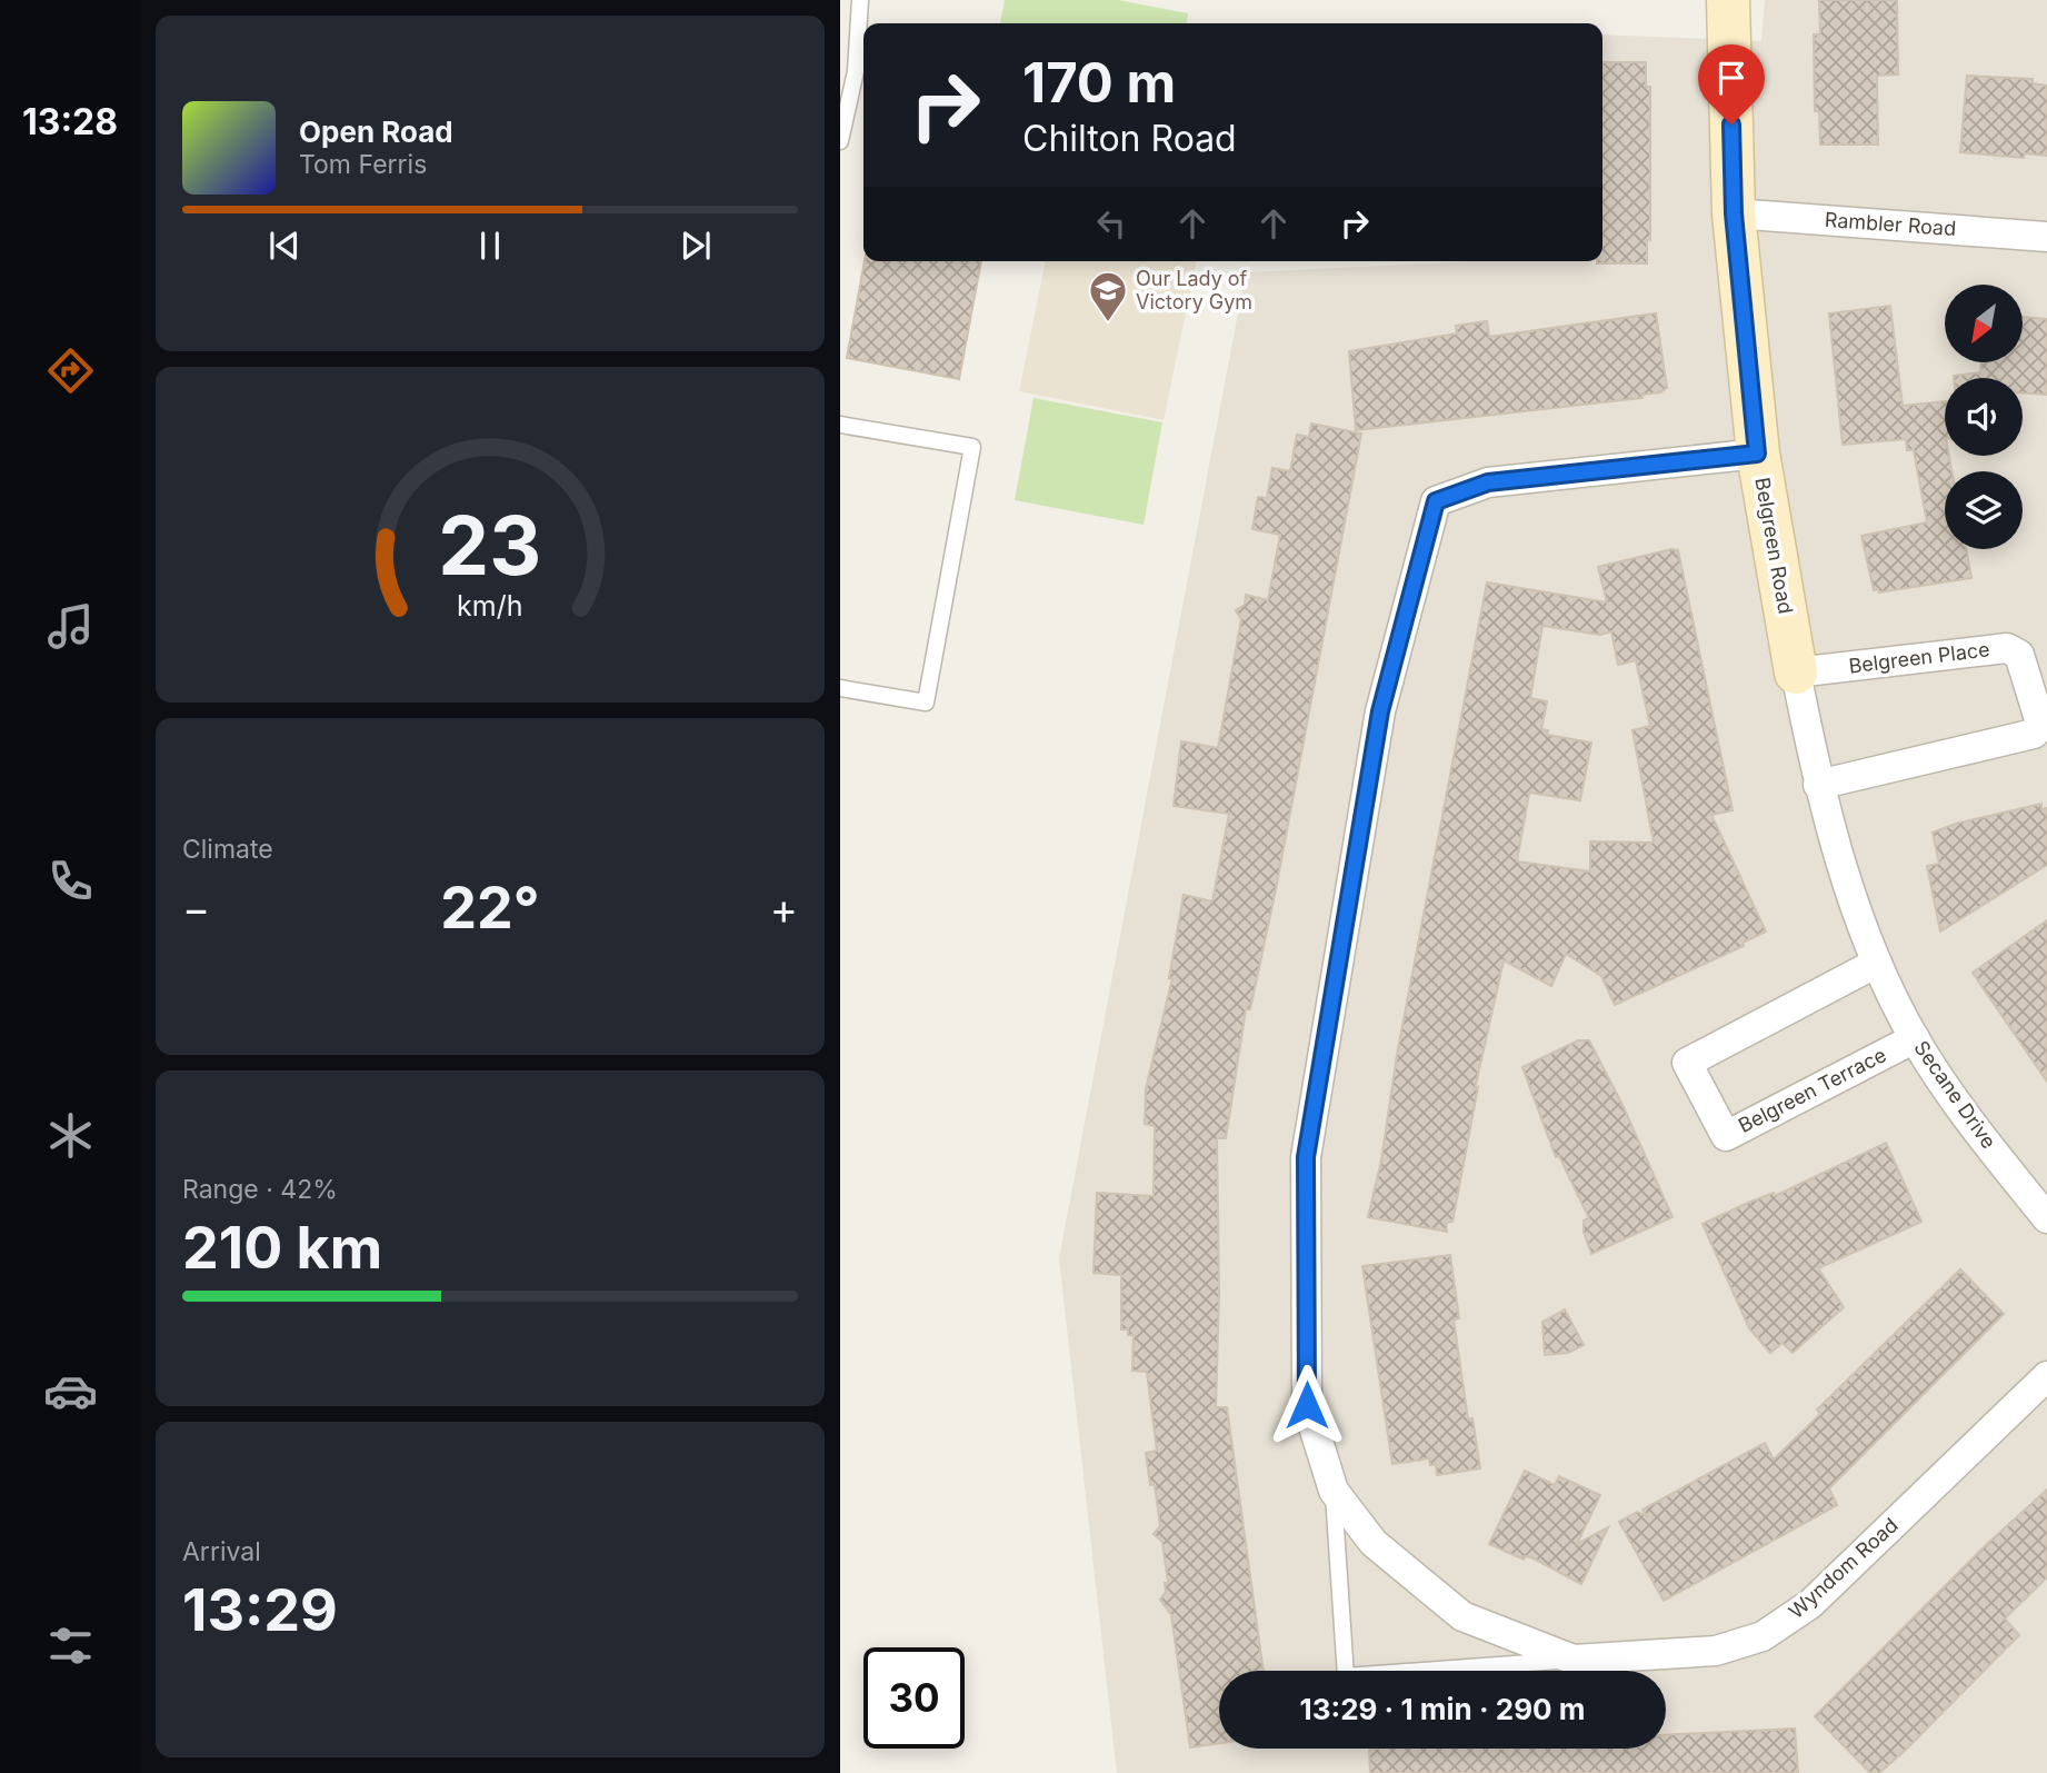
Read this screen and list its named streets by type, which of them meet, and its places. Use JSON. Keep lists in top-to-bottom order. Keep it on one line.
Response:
{"streets":{"street":["Rambler Road","Belgreen Road","Belgreen Place","Belgreen Terrace","Secane Drive","Wyndom Road"]},"crossings":[["Rambler Road","Belgreen Road"],["Belgreen Road","Belgreen Place"],["Belgreen Road","Wyndom Road"],["Belgreen Terrace","Secane Drive"]],"places":{"school or university":["Our Lady of Victory Gym"]},"north":"bottom left","page":{"tabs":"13:28","turn":["170 m","Chilton Road"],"song":["Open Road","Tom Ferris"],"tile":["Climate",["Range · 42%","210 km"],["Arrival","13:29"]],"heat":["−","22°","+"],"limit":"30","trip":"13:29 · 1 min · 290 m","gauge":["23","km/h"]}}
